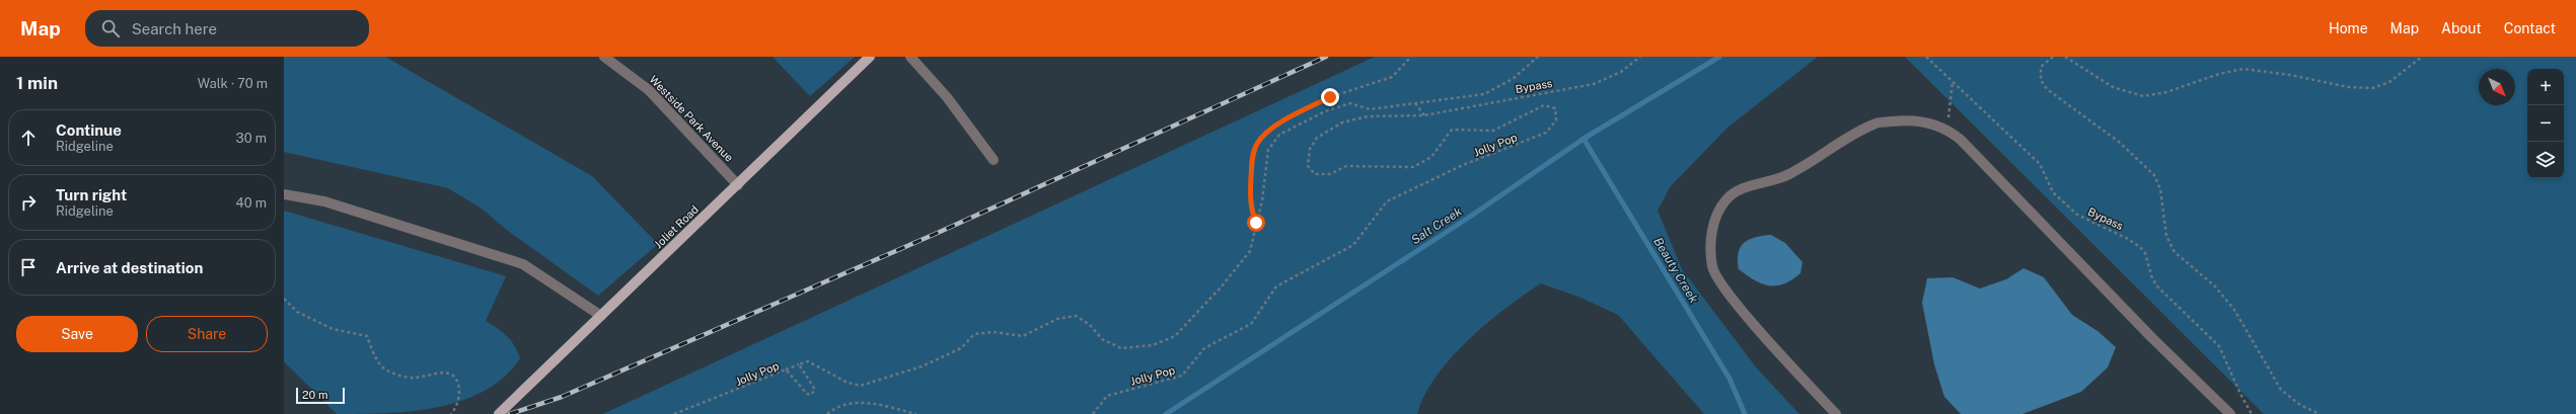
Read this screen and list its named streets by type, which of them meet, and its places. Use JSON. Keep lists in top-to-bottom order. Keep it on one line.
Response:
{"streets":{"main road":["Joliet Road"],"street":["Westside Park Avenue"],"path":["Bypass","Jolly Pop"]},"crossings":[["Bypass","Jolly Pop"],["Westside Park Avenue","Joliet Road"]],"water":["Salt Creek","Beauty Creek"],"scale_bar":"20 m","north":"bottom right","page":{"header":"Map","search":"Search here","nav":["Home","Map","About","Contact"],"heading":["1 min","Walk · 70 m"],"map_buttons":["+","−"],"list":[["Continue","Ridgeline","30 m"],["Turn right","Ridgeline","40 m"],"Arrive at destination"],"buttons":["Save","Share"],"scale":"20 m"}}
